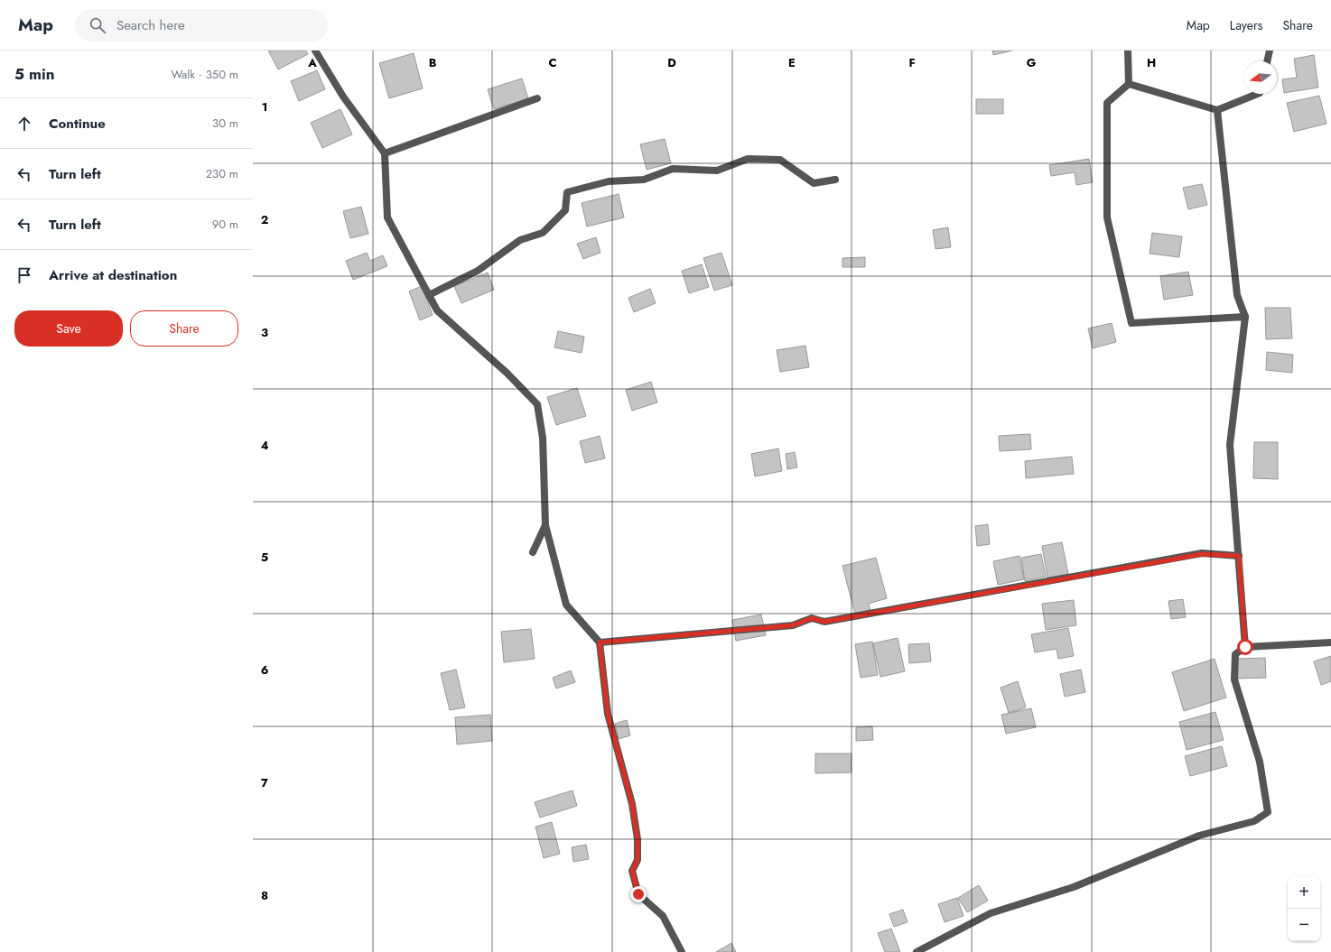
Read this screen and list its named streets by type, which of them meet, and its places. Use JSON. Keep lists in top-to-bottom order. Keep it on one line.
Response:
{"north":"left","page":{"header":"Map","search":"Search here","nav":["Map","Layers","Share"],"heading":["5 min","Walk · 350 m"],"list":[["Continue","30 m"],["Turn left","230 m"],["Turn left","90 m"],"Arrive at destination"],"buttons":["Save","Share"],"map_buttons":["+","−"]},"grid":{"columns":["A","B","C","D","E","F","G","H"],"rows":["1","2","3","4","5","6","7","8"]}}
